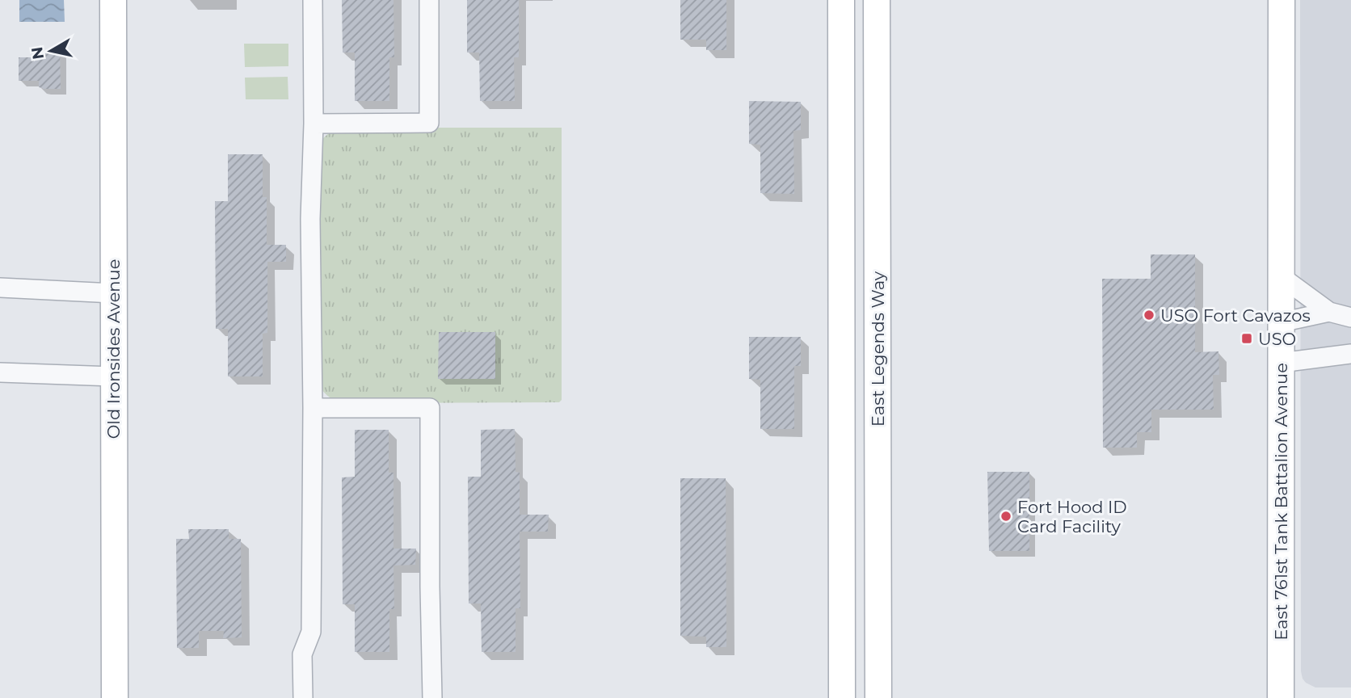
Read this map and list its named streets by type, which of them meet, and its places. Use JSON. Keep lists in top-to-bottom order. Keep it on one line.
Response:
{"streets":{"street":["Old Ironsides Avenue","East Legends Way","East 761st Tank Battalion Avenue"]},"places":{"other":["USO Fort Cavazos","Fort Hood ID Card Facility"],"transit":["USO"]},"north":"left"}
